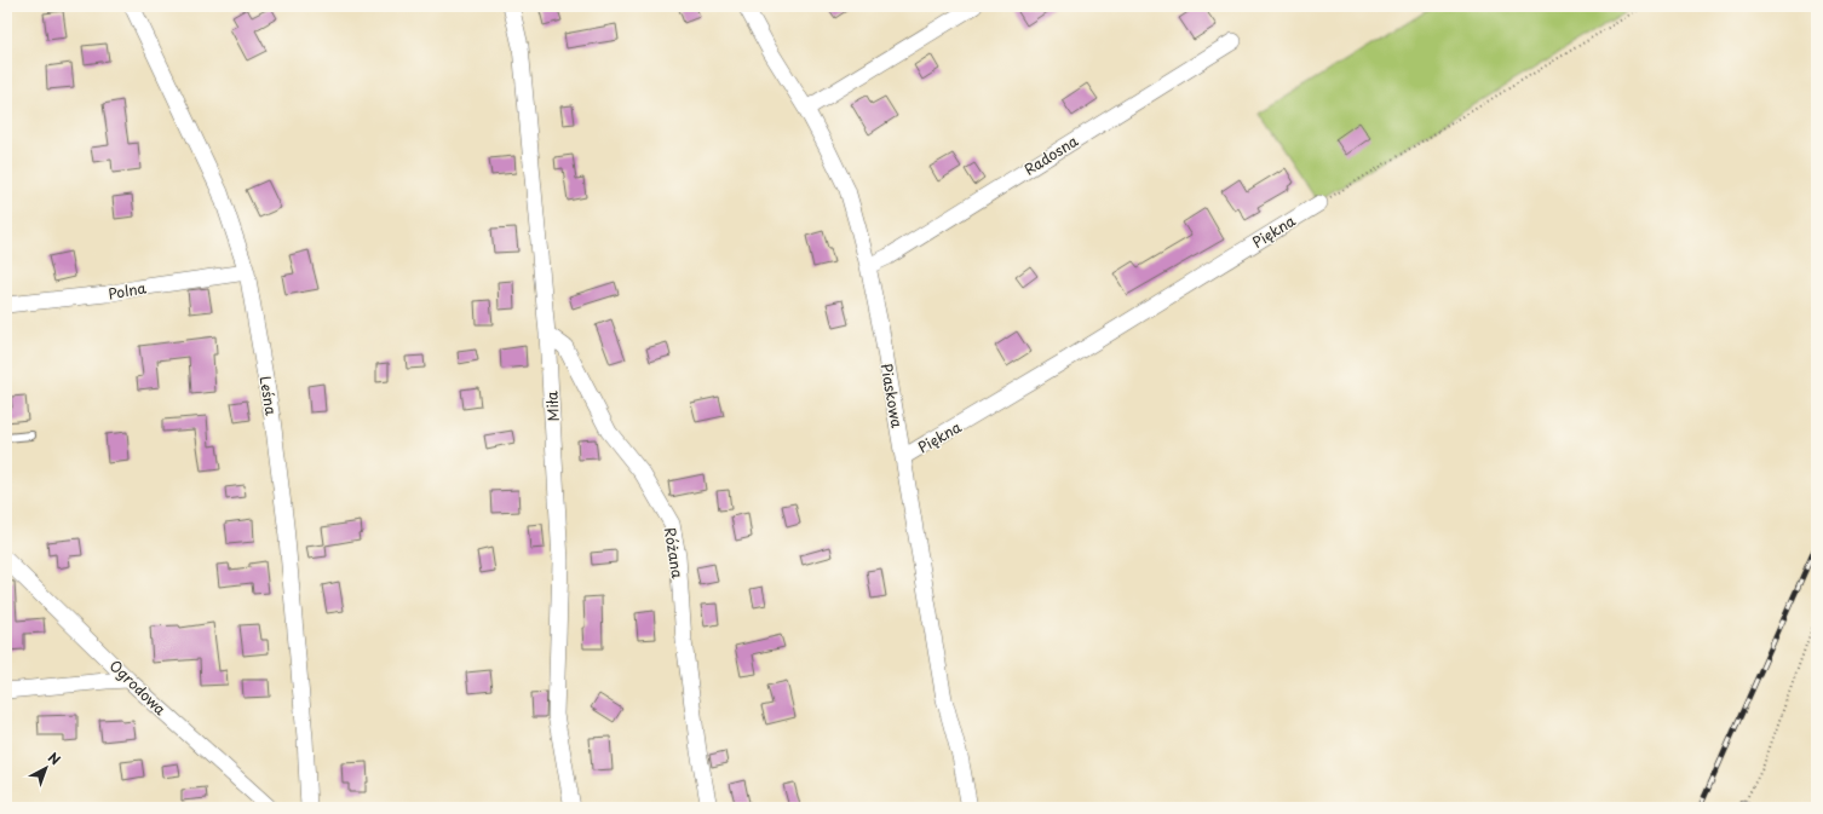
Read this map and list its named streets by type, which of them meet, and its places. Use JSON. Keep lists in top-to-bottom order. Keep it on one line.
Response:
{"streets":{"street":["Radosna","Piękna","Polna","Leśna","Piaskowa","Miła","Różana","Ogrodowa"]},"crossings":[["Radosna","Piaskowa"],["Piękna","Piaskowa"],["Polna","Leśna"],["Miła","Różana"]],"north":"top right"}
